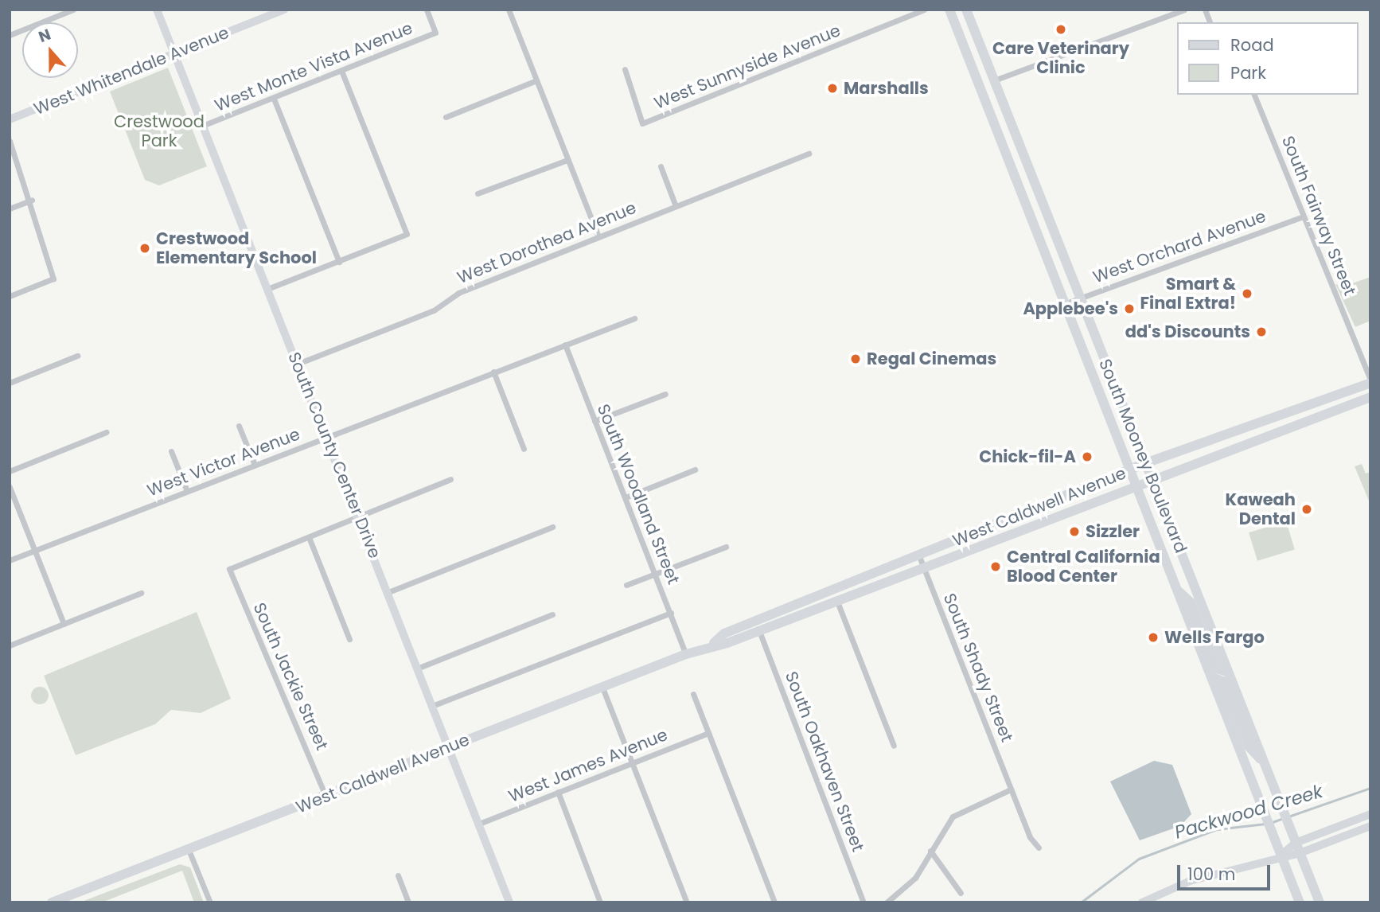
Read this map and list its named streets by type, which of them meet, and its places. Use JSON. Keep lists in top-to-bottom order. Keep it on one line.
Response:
{"streets":{"main road":["South Mooney Boulevard","West Caldwell Avenue"],"street":["West Monte Vista Avenue","West Sunnyside Avenue","West Whitendale Avenue","South Fairway Street","West Dorothea Avenue","West Orchard Avenue","South County Center Drive","West Victor Avenue","South Woodland Street","South Shady Street","South Jackie Street","South Oakhaven Street","West James Avenue"]},"crossings":[["West Monte Vista Avenue","South County Center Drive"],["West Whitendale Avenue","South County Center Drive"],["South Fairway Street","West Orchard Avenue"],["South Fairway Street","West Caldwell Avenue"],["West Dorothea Avenue","South County Center Drive"],["West Orchard Avenue","South Mooney Boulevard"],["South County Center Drive","West Victor Avenue"],["South County Center Drive","West Caldwell Avenue"],["South County Center Drive","West James Avenue"],["South Mooney Boulevard","West Caldwell Avenue"],["West Victor Avenue","South Woodland Street"],["South Woodland Street","West Caldwell Avenue"],["West Caldwell Avenue","South Shady Street"],["West Caldwell Avenue","South Jackie Street"],["West Caldwell Avenue","South Oakhaven Street"]],"water":["Packwood Creek"],"parks":["Crestwood Park"],"places":["Care Veterinary Clinic","Marshalls","Crestwood Elementary School","Smart & Final Extra!","Applebee's","dd's Discounts","Regal Cinemas","Chick-fil-A","Kaweah Dental","Sizzler","Central California Blood Center","Wells Fargo"],"legend":["Road","Park"],"scale_bar":"100 m","north":"top"}
